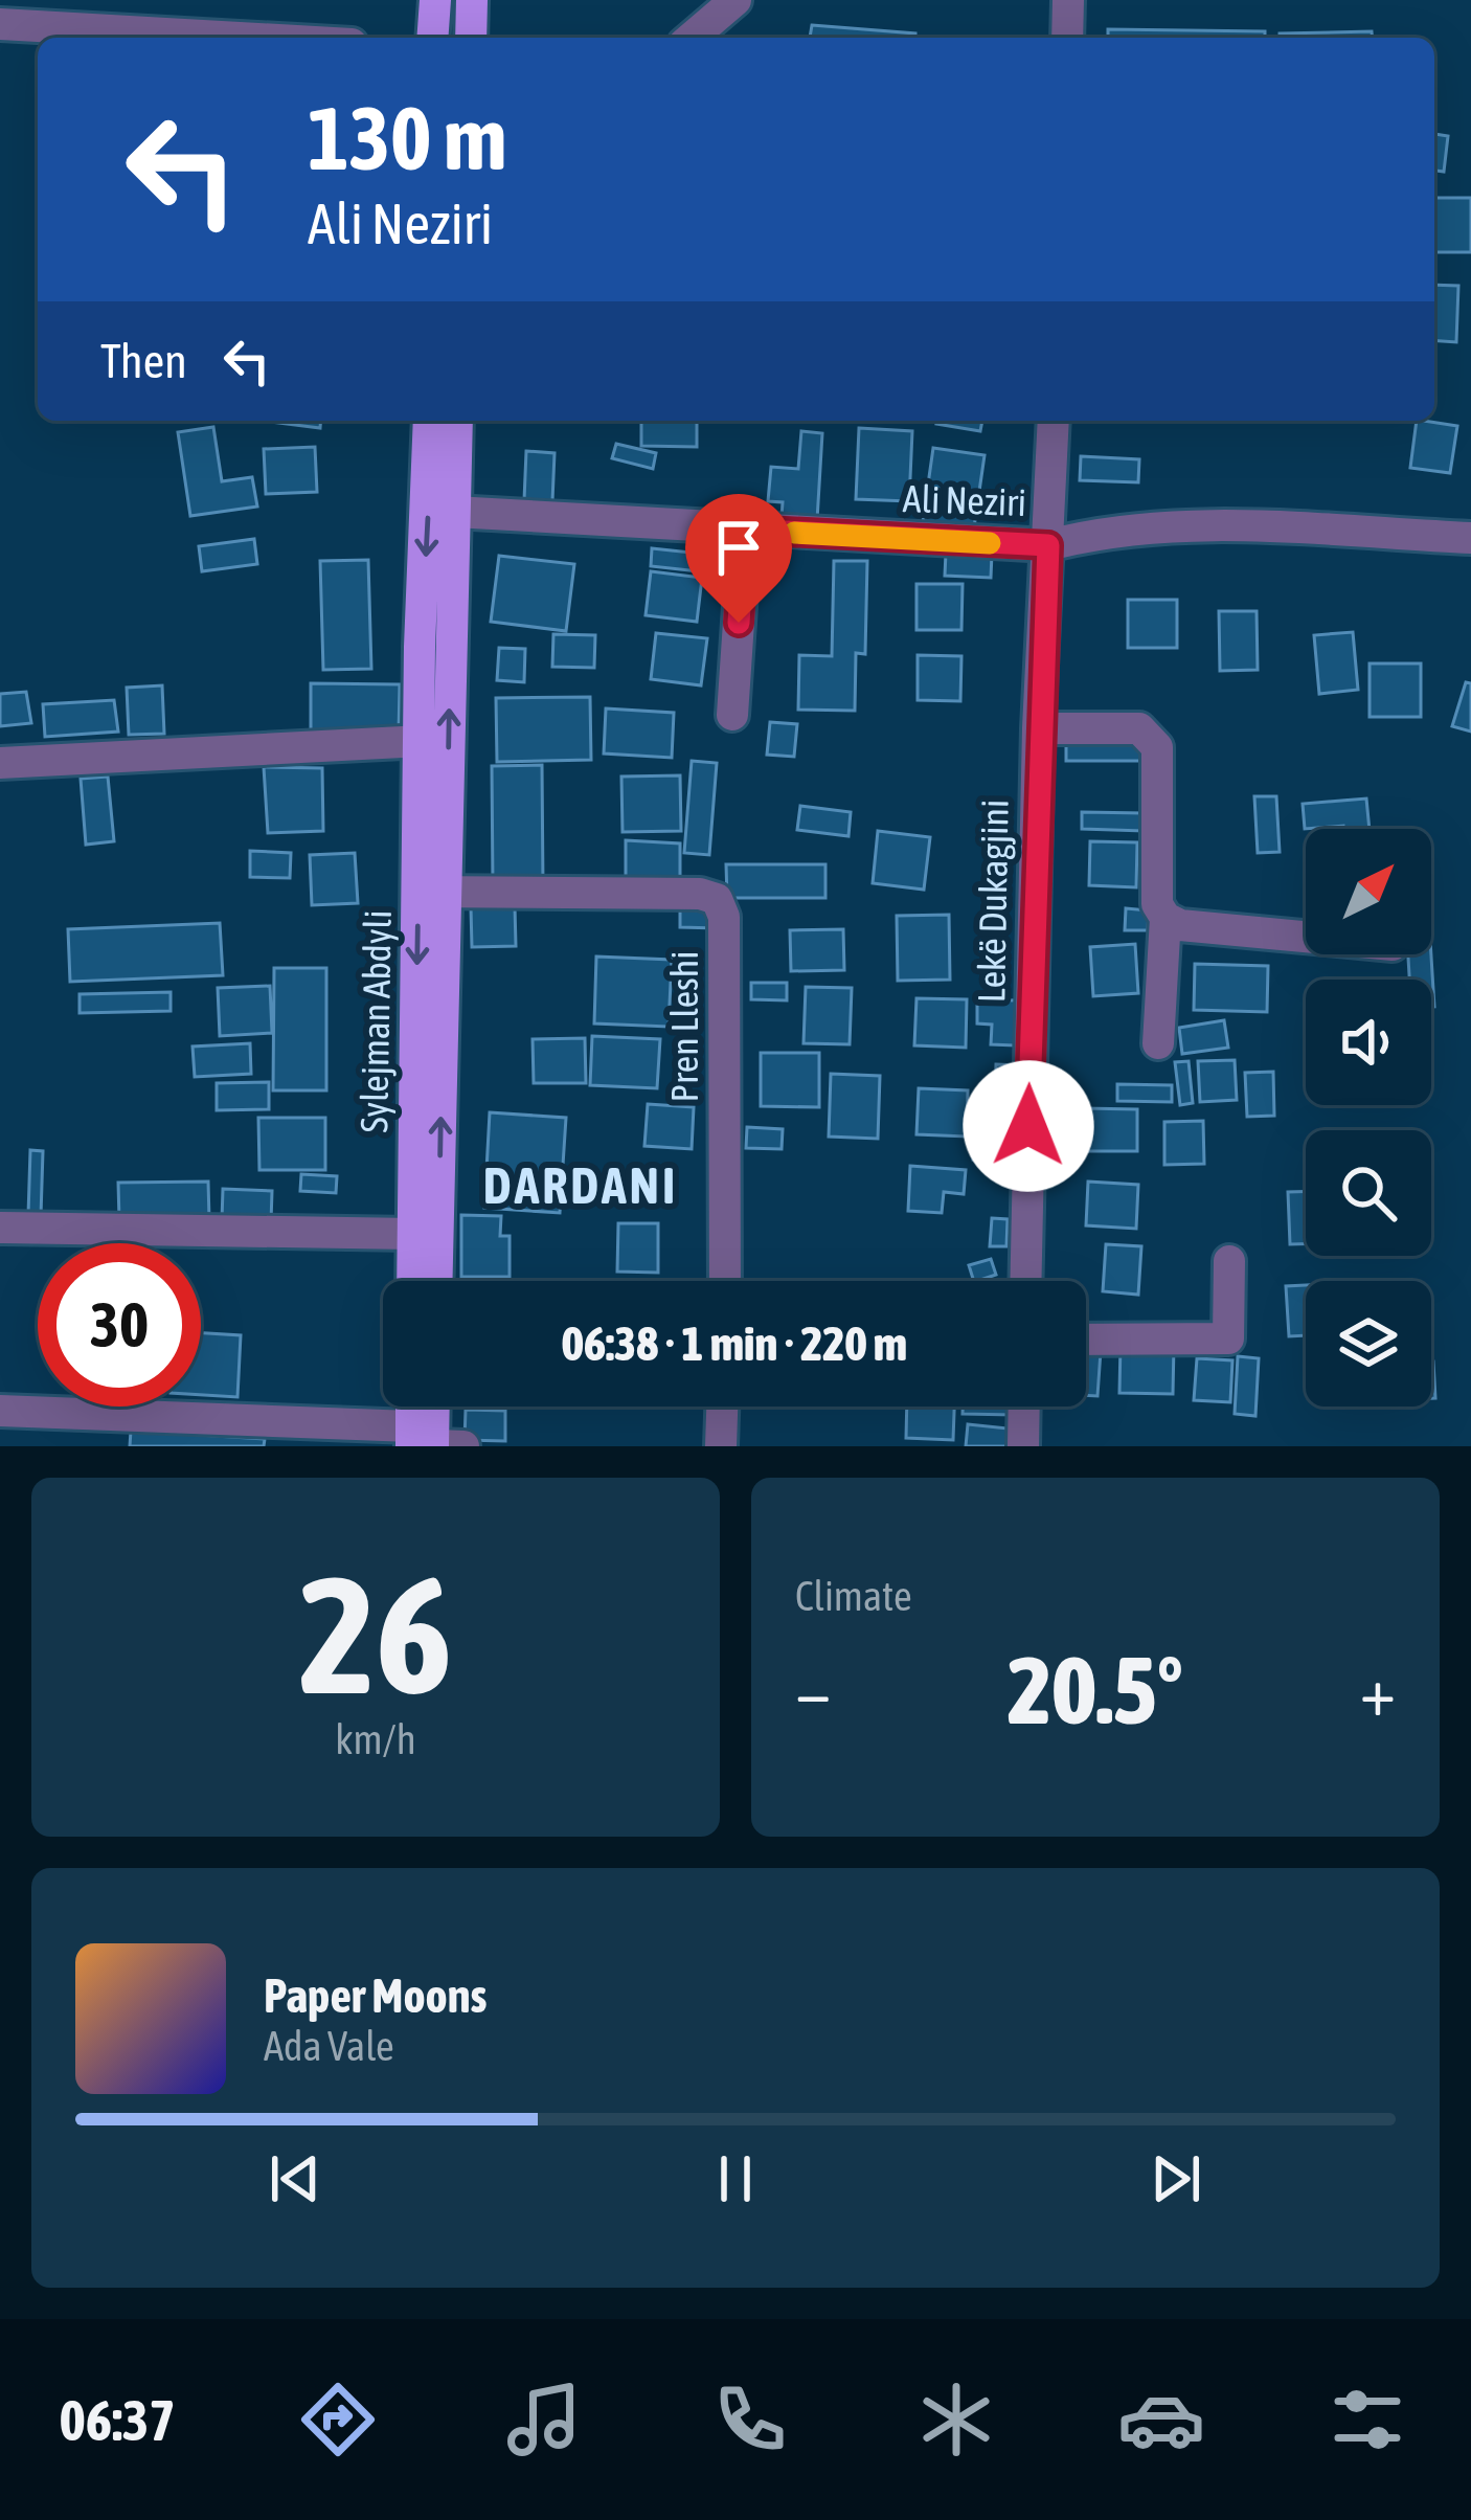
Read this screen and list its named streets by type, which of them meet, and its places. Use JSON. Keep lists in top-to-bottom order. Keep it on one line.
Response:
{"streets":{"main road":["Sylejman Abdyli"],"street":["Ali Neziri","Lekë Dukagjini","Pren Lleshi"]},"crossings":[["Ali Neziri","Lekë Dukagjini"],["Sylejman Abdyli","Pren Lleshi"]],"districts":["DARDANI"],"north":"top right","page":{"turn":["130 m","Ali Neziri"],"then":"Then","limit":"30","trip":"06:38 · 1 min · 220 m","tile":[["26","km/h"],"Climate"],"heat":["−","20.5°","+"],"song":["Paper Moons","Ada Vale"],"tabs":"06:37"}}
